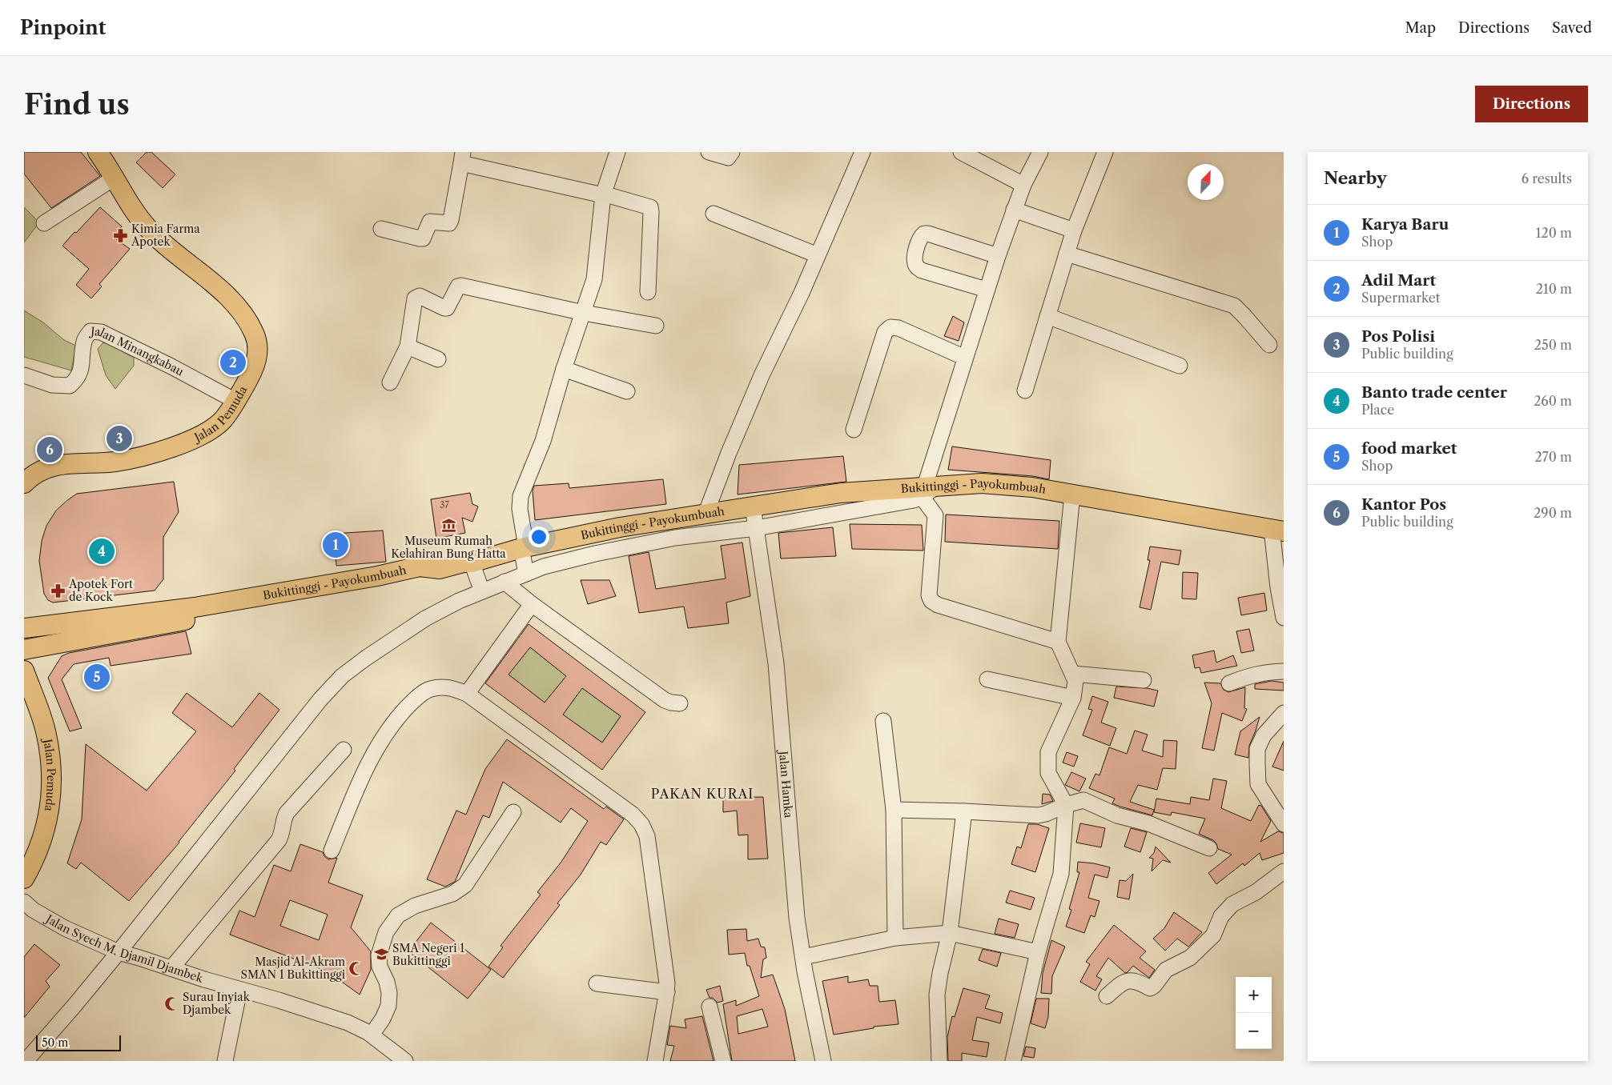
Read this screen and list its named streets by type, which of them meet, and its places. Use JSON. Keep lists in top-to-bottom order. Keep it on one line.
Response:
{"streets":{"main road":["Jalan Pemuda","Bukittinggi - Payokumbuah"],"street":["Jalan Minangkabau","Jalan Hamka","Jalan Syech M. Djamil Djambek"]},"crossings":[["Jalan Minangkabau","Jalan Pemuda"],["Bukittinggi - Payokumbuah","Jalan Hamka"]],"districts":["PAKAN KURAI"],"places":{"pharmacy":["Kimia Farma Apotek","Apotek Fort de Kock"],"museum":["Museum Rumah Kelahiran Bung Hatta"],"school or university":["SMA Negeri 1 Bukittinggi"],"mosque":["Masjid Al-Akram SMAN 1 Bukittinggi","Surau Inyiak Djambek"]},"house_numbers":["37"],"scale_bar":"50 m","north":"top right","page":{"header":"Pinpoint","nav":["Map","Directions","Saved"],"buttons":"Directions","title":"Find us","heading":["Nearby","6 results"],"list":[{"mark":"1","name":"Karya Baru","note":"Shop","value":"120 m"},{"mark":"2","name":"Adil Mart","note":"Supermarket","value":"210 m"},{"mark":"3","name":"Pos Polisi","note":"Public building","value":"250 m"},{"mark":"4","name":"Banto trade center","note":"Place","value":"260 m"},{"mark":"5","name":"food market","note":"Shop","value":"270 m"},{"mark":"6","name":"Kantor Pos","note":"Public building","value":"290 m"}],"pins":["2","3","6","1","4","5"],"map_buttons":["+","−"],"scale":"50 m"}}
